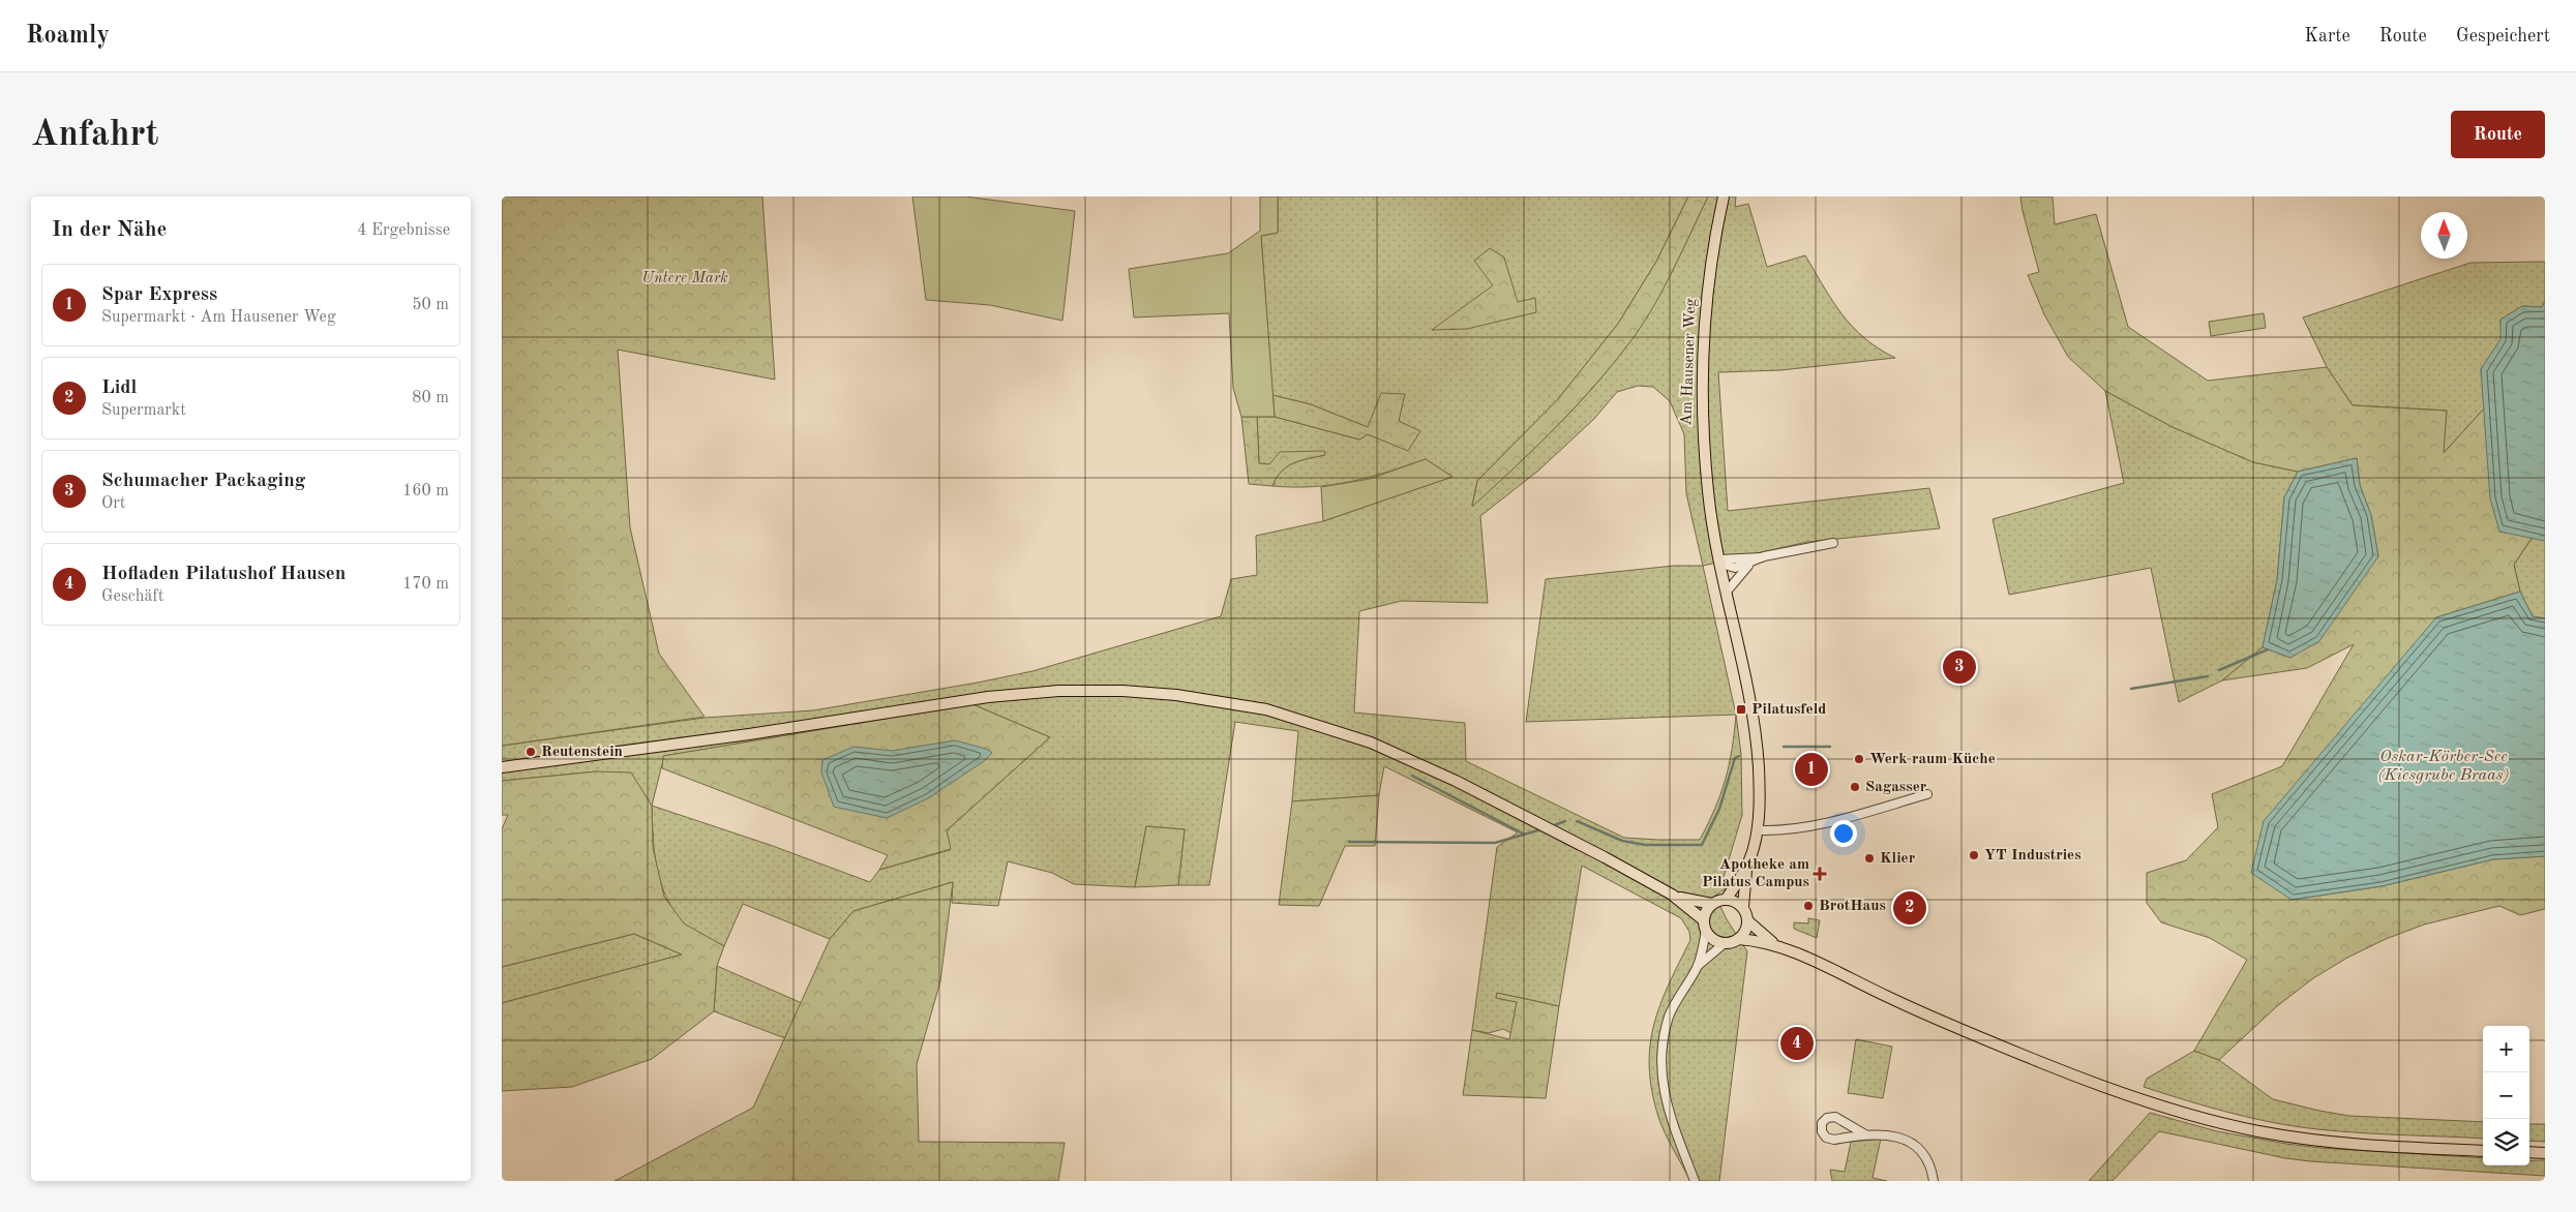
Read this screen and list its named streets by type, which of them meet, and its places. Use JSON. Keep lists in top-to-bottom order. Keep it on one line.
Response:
{"streets":{"main road":["Am Hausener Weg"]},"water":["Oskar-Körber-See (Kiesgrube Braas)"],"parks":["Untere Mark"],"places":{"transit":["Pilatusfeld"],"other":["Reutenstein","Werk raum Küche","Sagasser","YT Industries","Klier","BrotHaus"],"health":["Apotheke am Pilatus Campus"]},"north":"top","page":{"header":"Roamly","nav":["Karte","Route","Gespeichert"],"buttons":"Route","title":"Anfahrt","heading":["In der Nähe","4 Ergebnisse"],"list":[{"mark":"1","name":"Spar Express","note":"Supermarkt · Am Hausener Weg","value":"50 m"},{"mark":"2","name":"Lidl","note":"Supermarkt","value":"80 m"},{"mark":"3","name":"Schumacher Packaging","note":"Ort","value":"160 m"},{"mark":"4","name":"Hofladen Pilatushof Hausen","note":"Geschäft","value":"170 m"}],"pins":["3","1","2","4"],"map_buttons":["+","−"]}}
